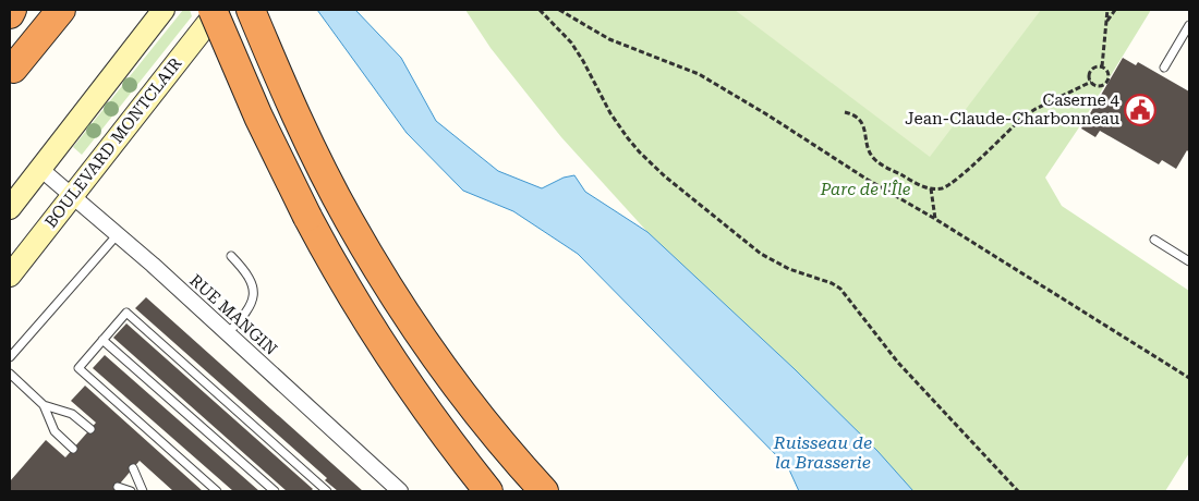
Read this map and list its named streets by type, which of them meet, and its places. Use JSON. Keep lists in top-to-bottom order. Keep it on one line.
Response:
{"streets":{"main road":["BOULEVARD MONTCLAIR"],"street":["RUE MANGIN"]},"crossings":[["BOULEVARD MONTCLAIR","RUE MANGIN"]],"water":["Ruisseau de la Brasserie"],"parks":["Parc de l'Île"],"places":{"public building":["Caserne 4 Jean-Claude-Charbonneau"]}}
